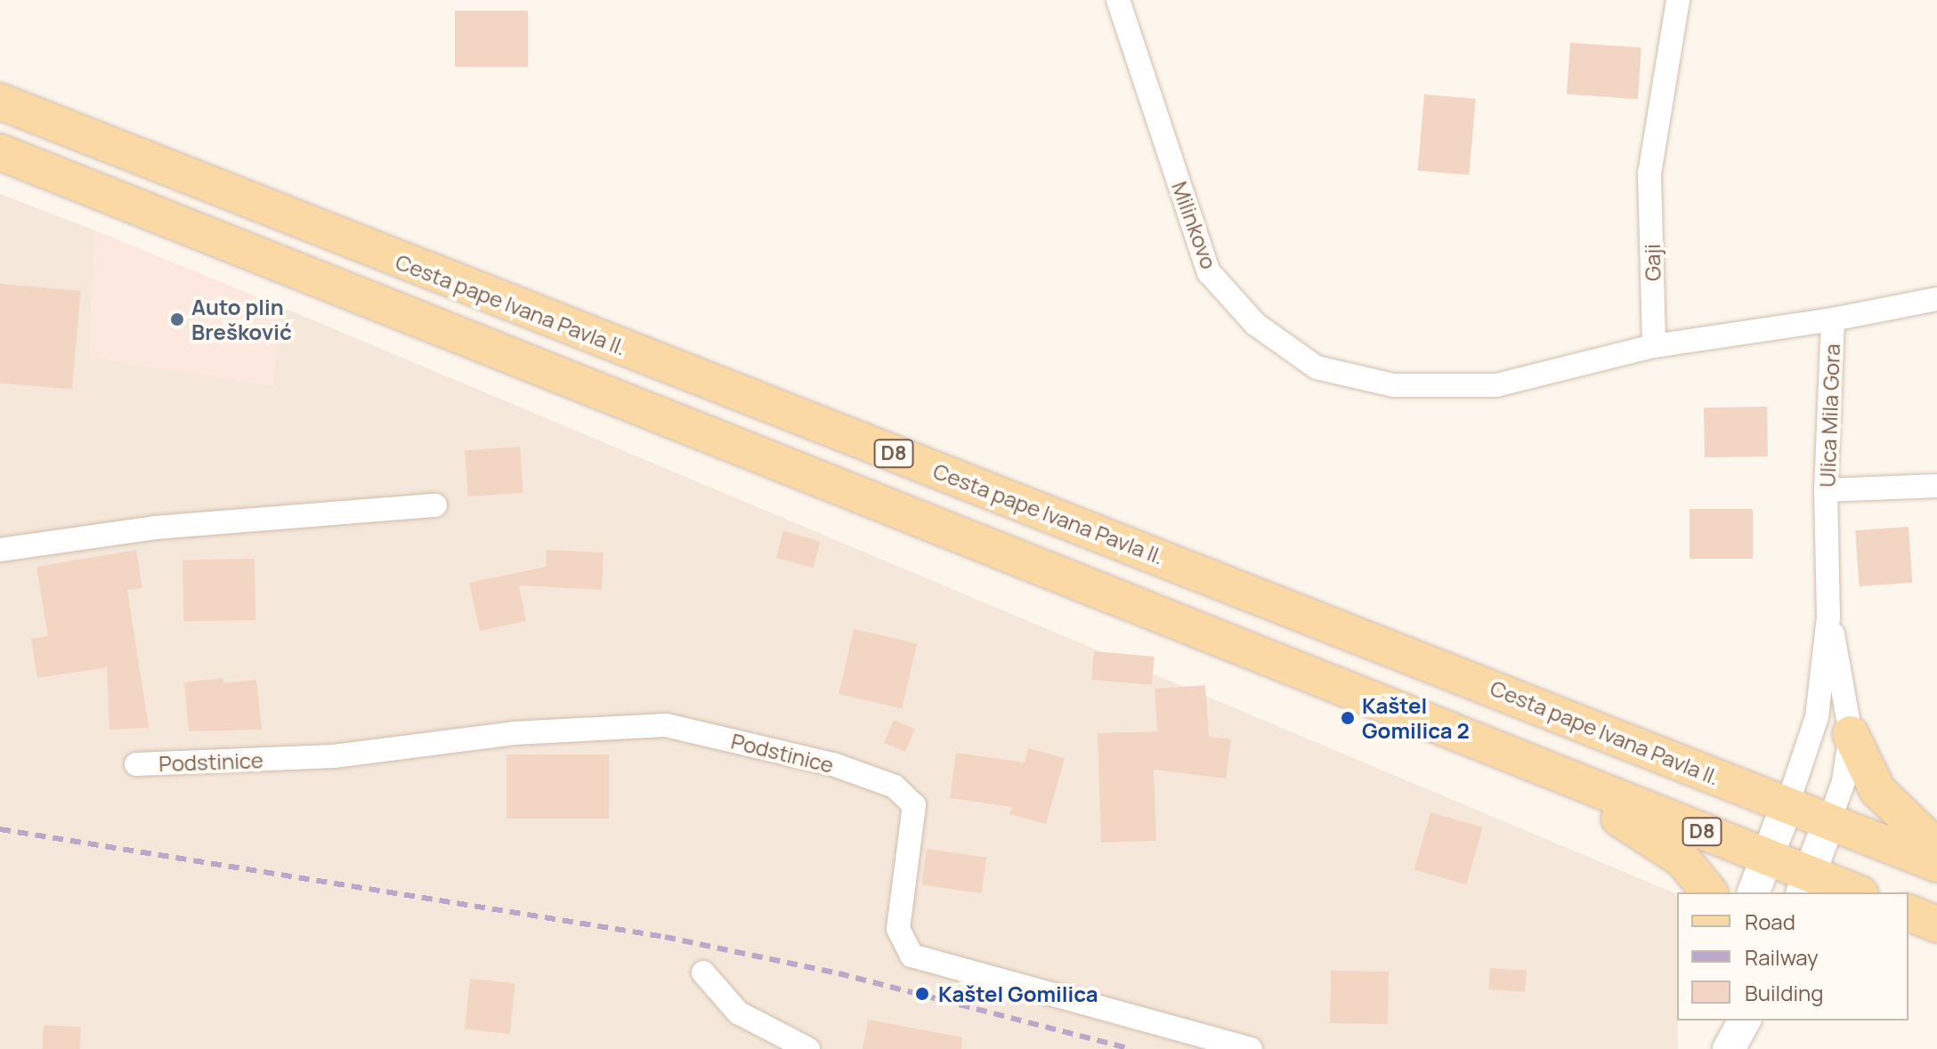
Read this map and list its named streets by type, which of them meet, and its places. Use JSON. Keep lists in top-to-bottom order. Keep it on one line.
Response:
{"streets":{"main road":["Cesta pape Ivana Pavla II.","D8"],"street":["Milinkovo","Gaji","Ulica Mila Gora","Podstinice"]},"crossings":[["Milinkovo","Gaji"],["Cesta pape Ivana Pavla II.","Ulica Mila Gora"]],"places":["Auto plin Brešković","Kaštel Gomilica 2","Kaštel Gomilica"],"legend":["Road","Railway","Building"]}
